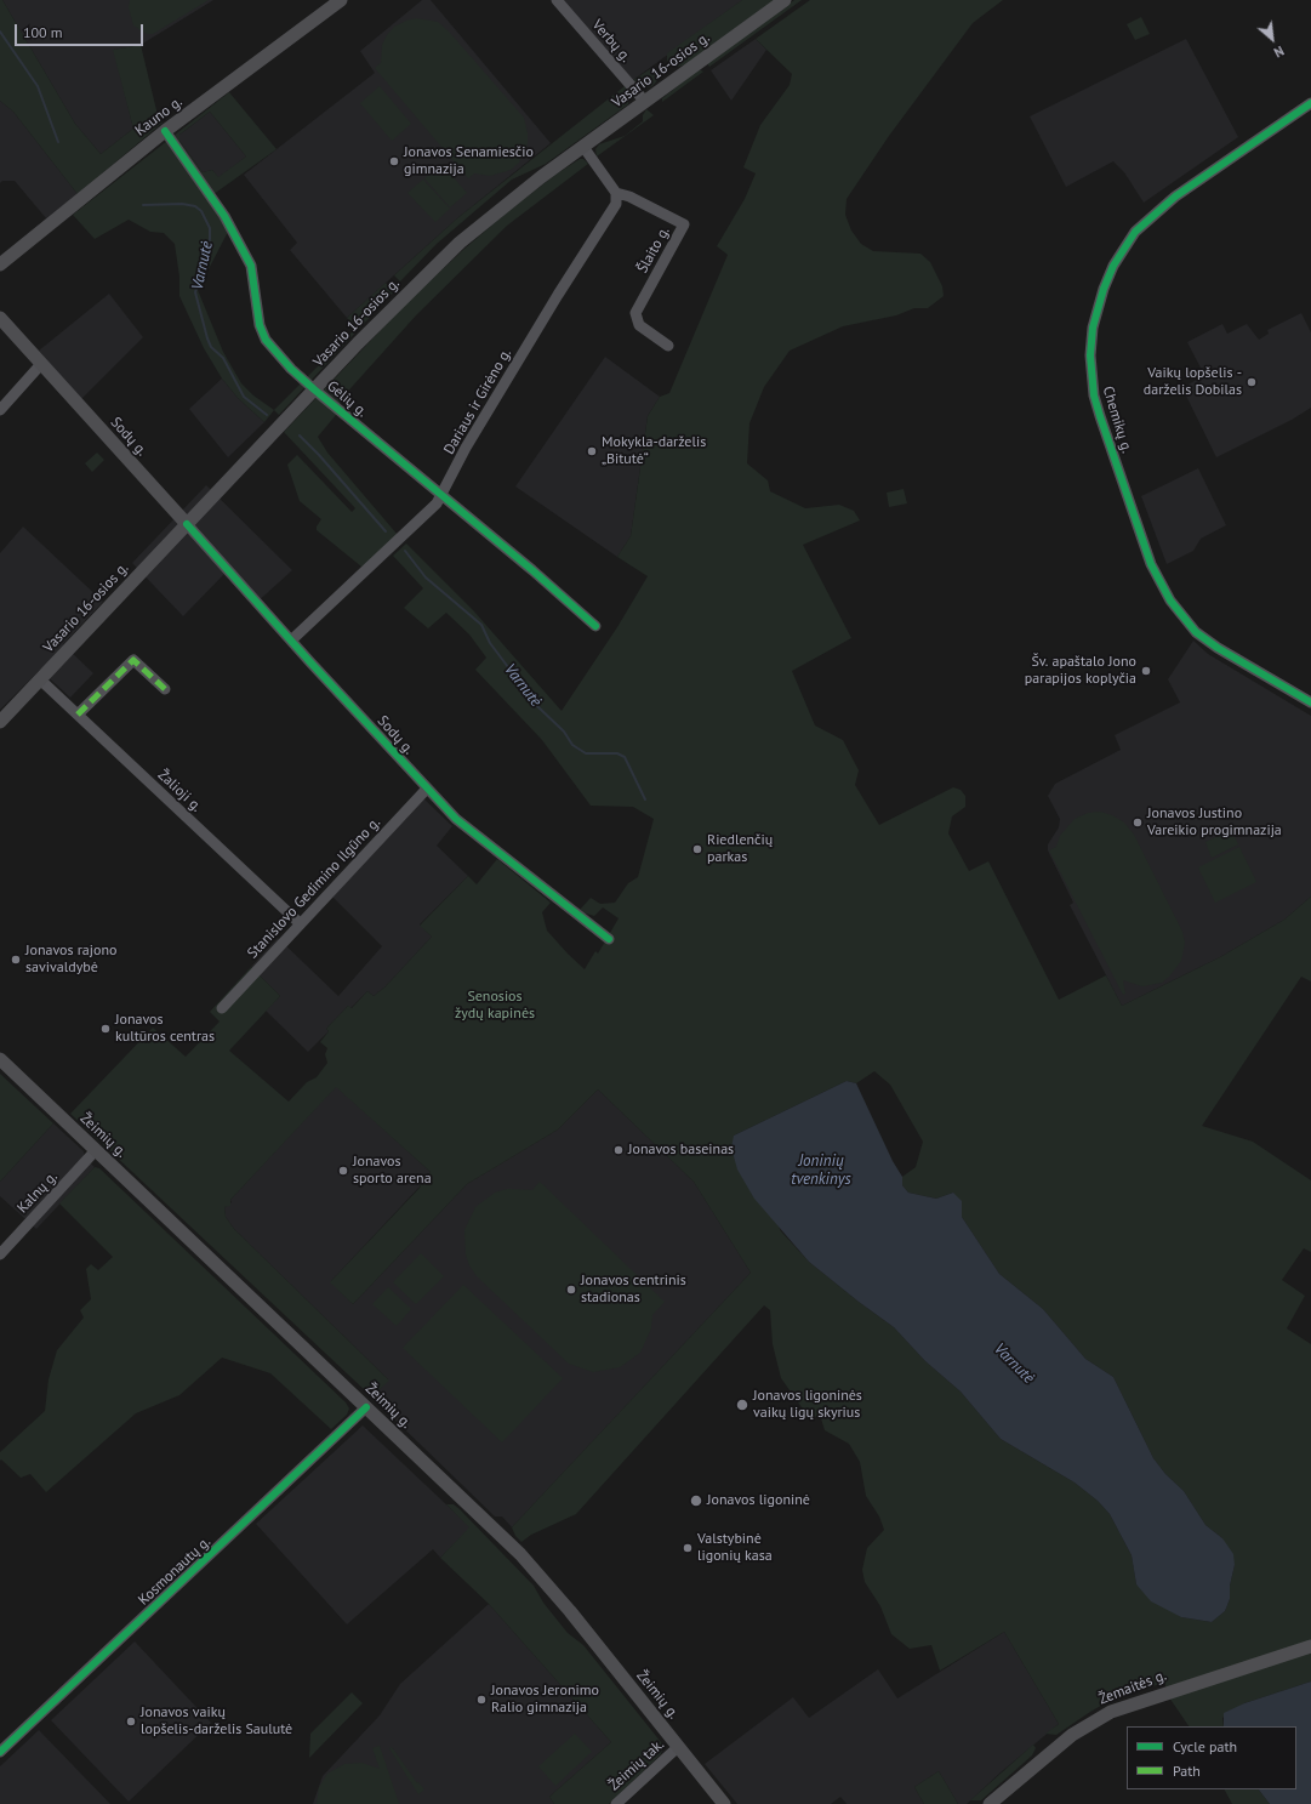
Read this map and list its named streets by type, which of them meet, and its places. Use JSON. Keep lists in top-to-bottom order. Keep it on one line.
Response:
{"streets":{"main road":["Vasario 16-osios g.","Kauno g.","Sodų g.","Žeimių g.","Žemaitės g."],"street":["Verbų g.","Šlaito g.","Gėlių g.","Dariaus ir Girėno g.","Chemikų g.","Žalioji g.","Stanislovo Gedimino Ilgūno g.","Kalnų g.","Kosmonautų g.","Žeimių tak."]},"crossings":[["Verbų g.","Vasario 16-osios g."],["Vasario 16-osios g.","Gėlių g."],["Vasario 16-osios g.","Sodų g."],["Vasario 16-osios g.","Žalioji g."],["Kauno g.","Gėlių g."],["Šlaito g.","Dariaus ir Girėno g."],["Gėlių g.","Dariaus ir Girėno g."],["Dariaus ir Girėno g.","Sodų g."],["Sodų g.","Stanislovo Gedimino Ilgūno g."],["Žalioji g.","Stanislovo Gedimino Ilgūno g."],["Žeimių g.","Kalnų g."],["Žeimių g.","Kosmonautų g."],["Žeimių g.","Žeimių tak."]],"water":["Varnutė","Joninių tvenkinys"],"parks":["Senosios žydų kapinės"],"places":["Jonavos Senamiesčio gimnazija","Vaikų lopšelis - darželis Dobilas","Mokykla-darželis „Bitutė“","Šv. apaštalo Jono parapijos koplyčia","Jonavos Justino Vareikio progimnazija","Riedlenčių parkas","Jonavos rajono savivaldybė","Jonavos kultūros centras","Jonavos baseinas","Jonavos sporto arena","Jonavos centrinis stadionas","Jonavos ligoninės vaikų ligų skyrius","Jonavos ligoninė","Valstybinė ligonių kasa","Jonavos Jeronimo Ralio gimnazija","Jonavos vaikų lopšelis-darželis Saulutė"],"legend":["Cycle path","Path"],"scale_bar":"100 m","north":"bottom right"}
